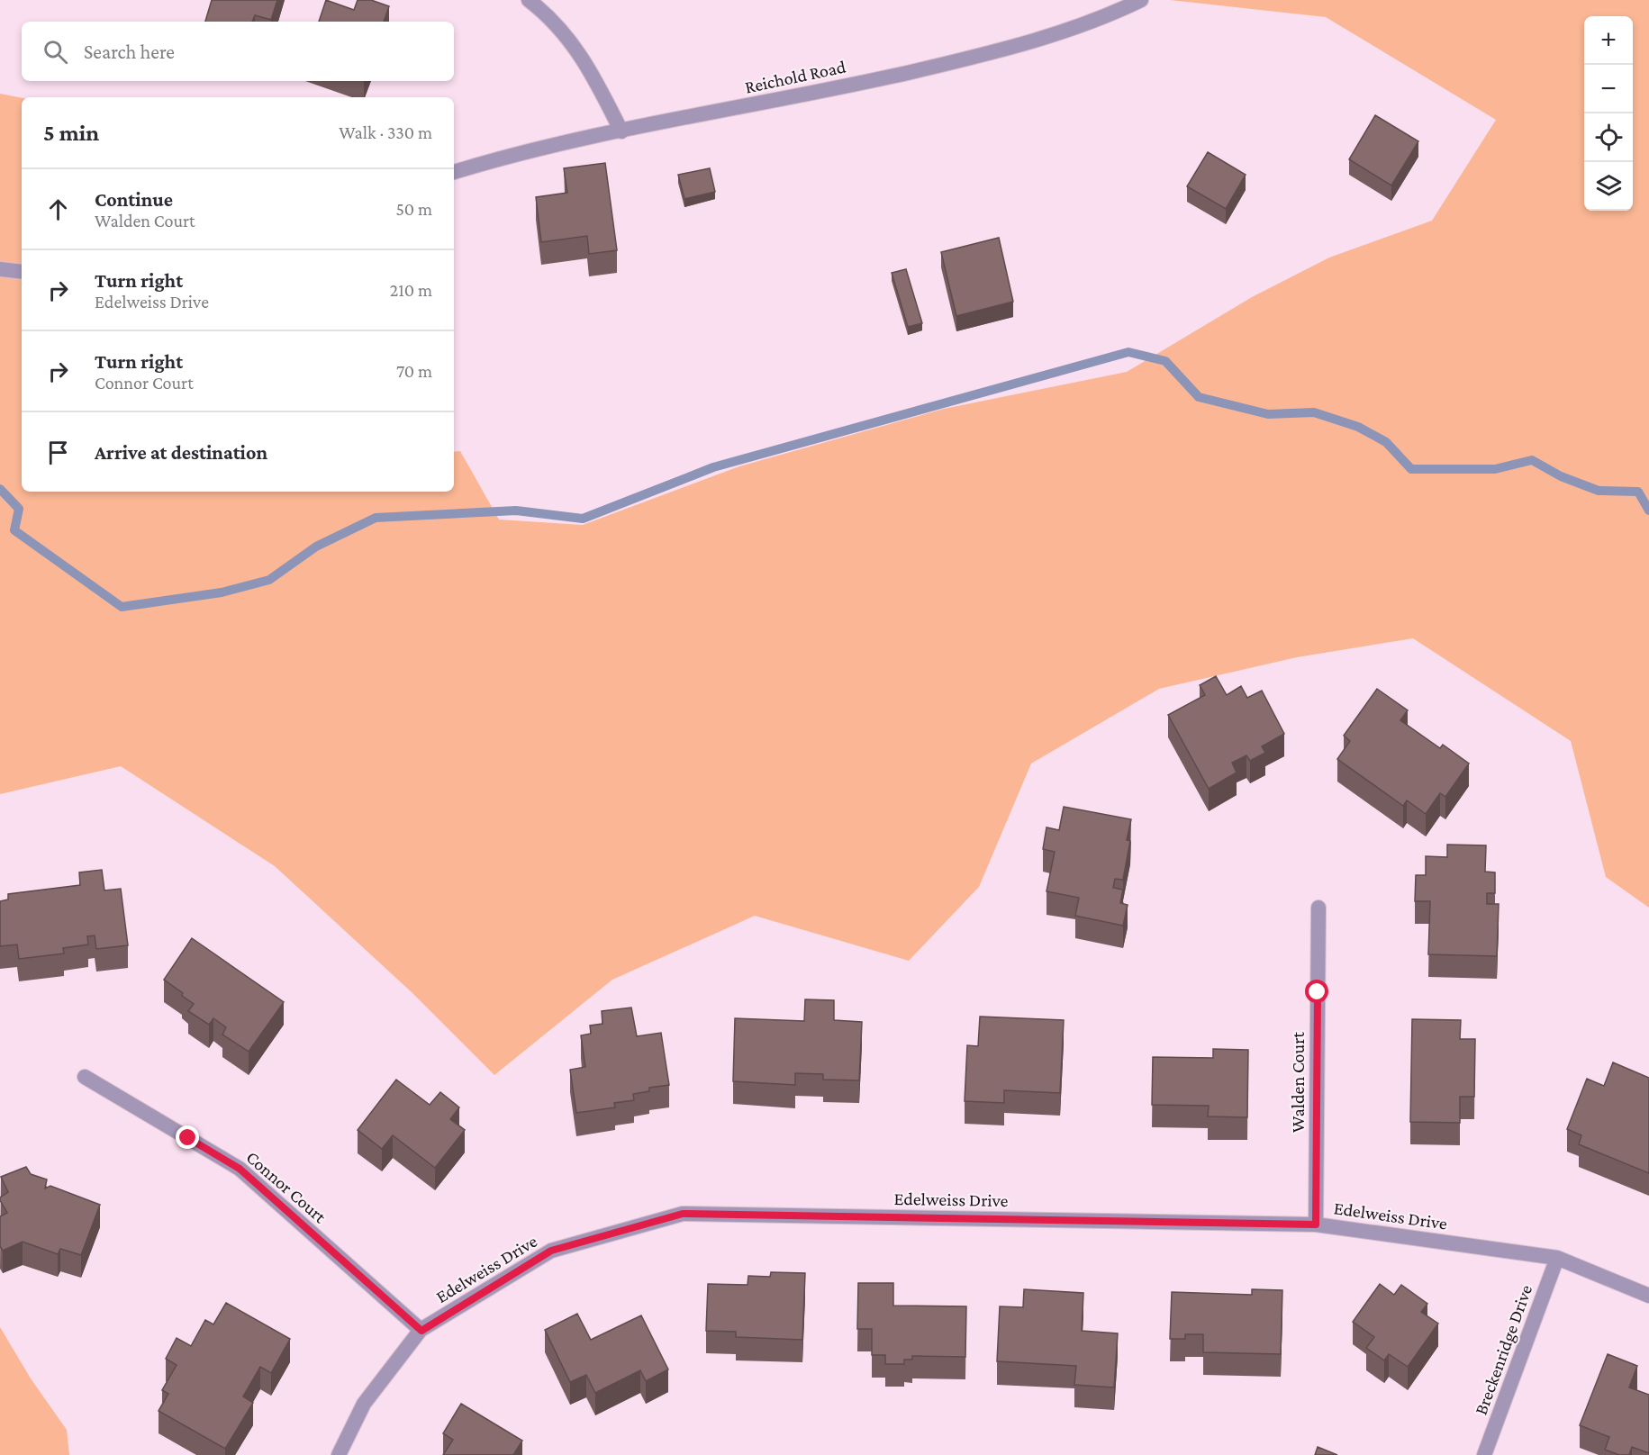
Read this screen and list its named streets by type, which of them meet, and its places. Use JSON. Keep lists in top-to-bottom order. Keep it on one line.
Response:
{"streets":{"street":["Reichold Road","Walden Court","Connor Court","Edelweiss Drive","Breckenridge Drive"]},"crossings":[["Walden Court","Edelweiss Drive"],["Connor Court","Edelweiss Drive"],["Edelweiss Drive","Breckenridge Drive"]],"page":{"map_buttons":["+","−"],"search":"Search here","heading":["5 min","Walk · 330 m"],"list":[["Continue","Walden Court","50 m"],["Turn right","Edelweiss Drive","210 m"],["Turn right","Connor Court","70 m"],"Arrive at destination"]}}
